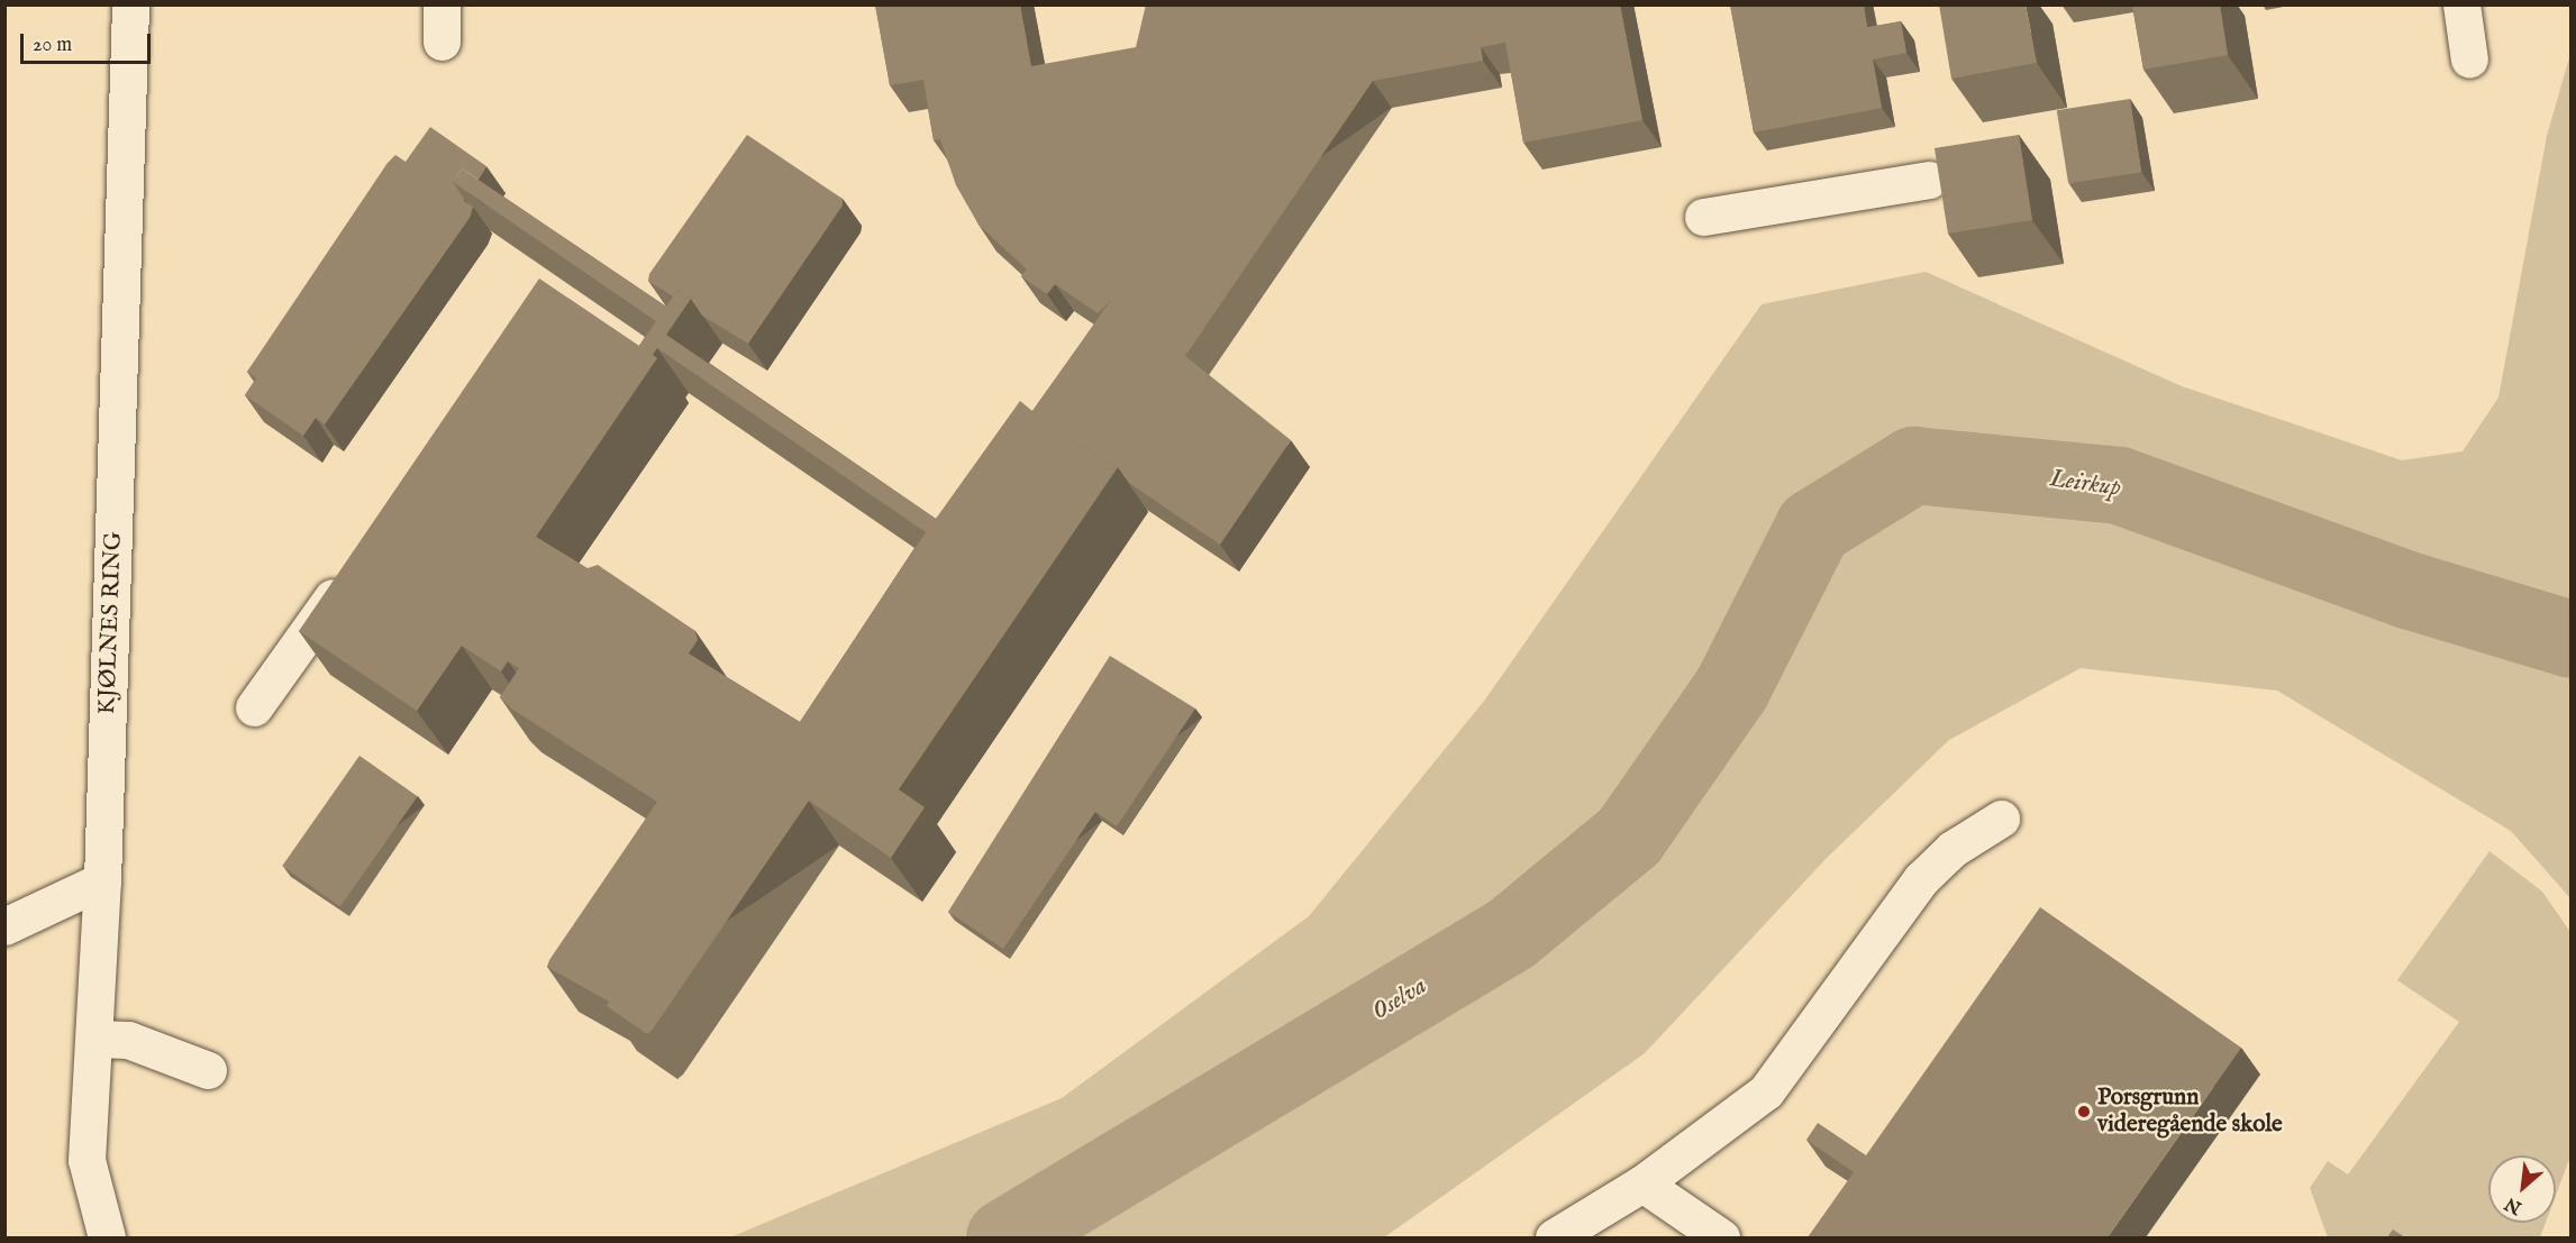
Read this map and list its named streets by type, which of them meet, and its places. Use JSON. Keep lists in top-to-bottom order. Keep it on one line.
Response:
{"streets":{"street":["KJØLNES RING"]},"water":["Leirkup","Oselva"],"places":["Porsgrunn videregående skole"],"scale_bar":"20 m","north":"bottom left"}
